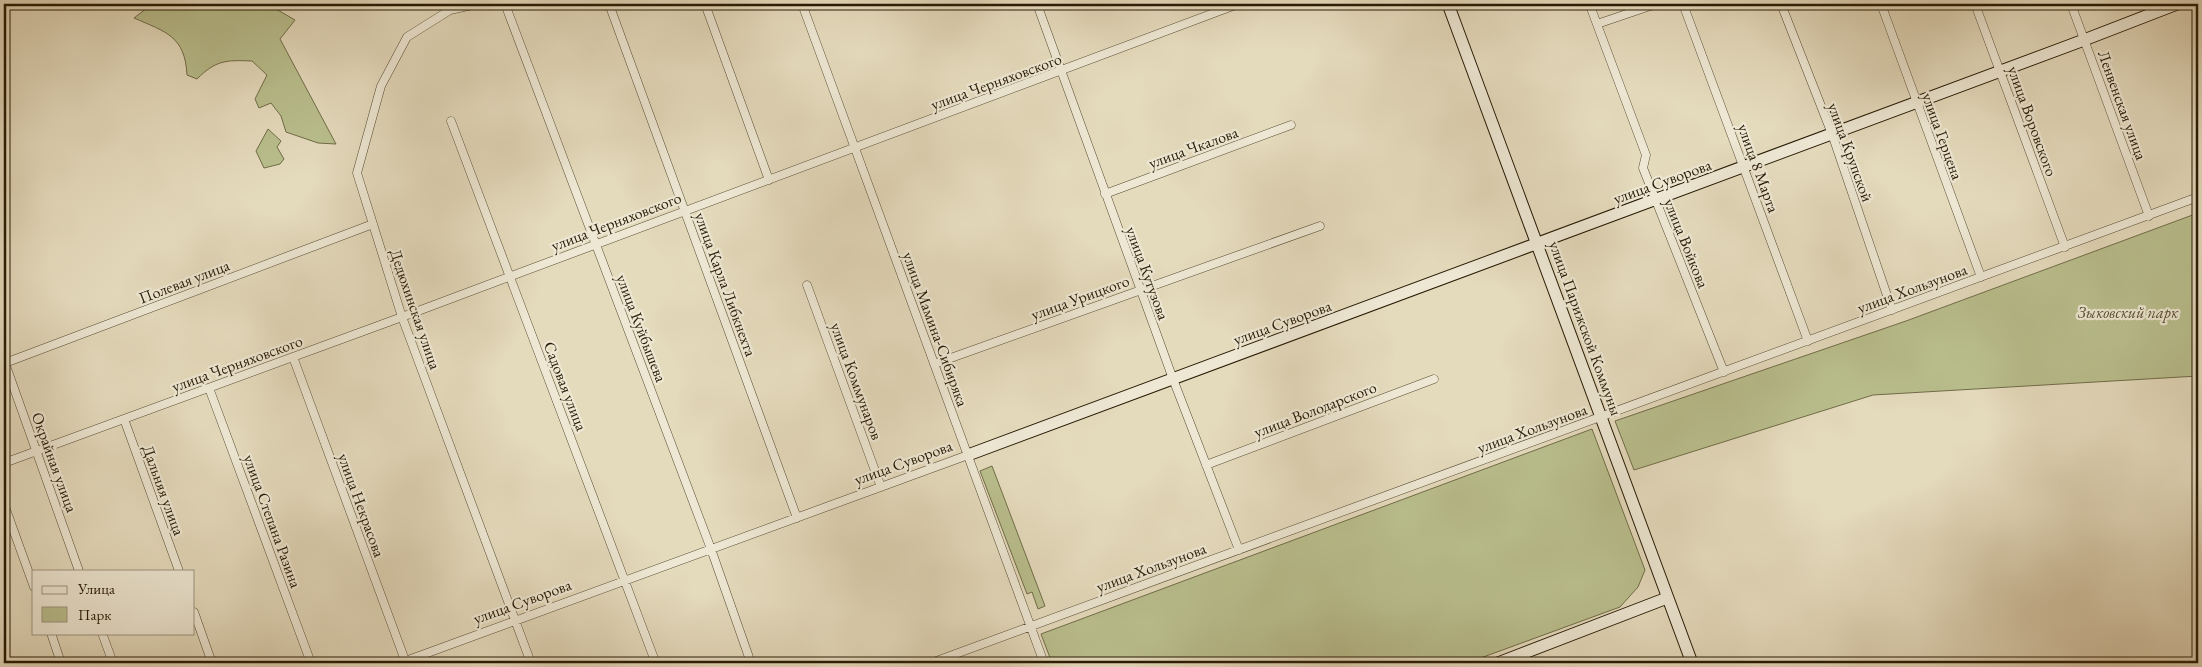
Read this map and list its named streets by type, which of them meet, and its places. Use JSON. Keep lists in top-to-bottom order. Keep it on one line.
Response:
{"streets":{"street":["улица Черняховского","Ленвенская улица","улица Воровского","улица Герцена","улица Чкалова","улица Крупской","улица 8 Марта","улица Суворова","улица Войкова","улица Кутузова","Полевая улица","улица Карла Либкнехта","улица Хользунова","улица Урицкого","Дедюхинская улица","улица Куйбышева","улица Парижской Коммуны","улица Мамина-Сибиряка","улица Коммунаров","Садовая улица","улица Володарского","Окрайная улица","Дальняя улица","улица Некрасова","улица Степана Разина"]},"crossings":[["улица Черняховского","улица Кутузова"],["улица Черняховского","улица Карла Либкнехта"],["улица Черняховского","Дедюхинская улица"],["улица Черняховского","улица Куйбышева"],["улица Черняховского","улица Мамина-Сибиряка"],["улица Черняховского","Садовая улица"],["улица Черняховского","Окрайная улица"],["улица Черняховского","Дальняя улица"],["улица Черняховского","улица Некрасова"],["улица Черняховского","улица Степана Разина"],["Ленвенская улица","улица Суворова"],["Ленвенская улица","улица Хользунова"],["улица Воровского","улица Суворова"],["улица Воровского","улица Хользунова"],["улица Герцена","улица Суворова"],["улица Герцена","улица Хользунова"],["улица Чкалова","улица Кутузова"],["улица Крупской","улица Суворова"],["улица Крупской","улица Хользунова"],["улица 8 Марта","улица Суворова"],["улица 8 Марта","улица Хользунова"],["улица Суворова","улица Войкова"],["улица Суворова","улица Кутузова"],["улица Суворова","улица Карла Либкнехта"],["улица Суворова","Дедюхинская улица"],["улица Суворова","улица Куйбышева"],["улица Суворова","улица Парижской Коммуны"],["улица Суворова","улица Мамина-Сибиряка"],["улица Суворова","улица Коммунаров"],["улица Суворова","Садовая улица"],["улица Суворова","улица Некрасова"],["улица Войкова","улица Хользунова"],["улица Кутузова","улица Хользунова"],["улица Кутузова","улица Урицкого"],["улица Кутузова","улица Володарского"],["Полевая улица","Дедюхинская улица"],["Полевая улица","Окрайная улица"],["улица Хользунова","улица Парижской Коммуны"],["улица Хользунова","улица Мамина-Сибиряка"],["улица Урицкого","улица Мамина-Сибиряка"]],"parks":["Зыковский парк"],"legend":["Улица","Парк"]}
